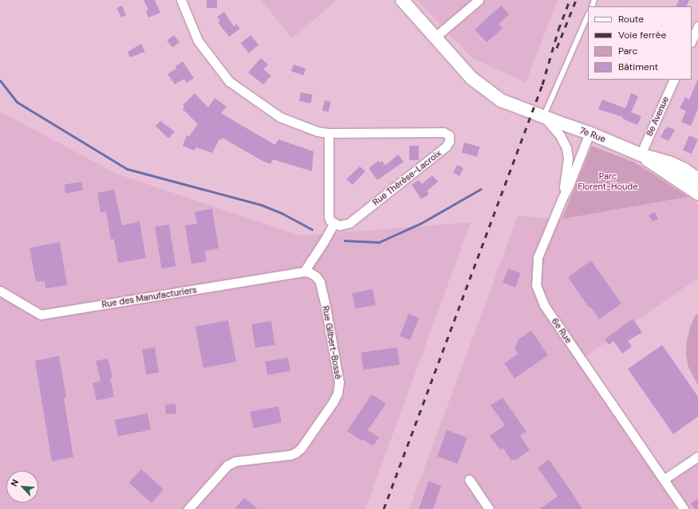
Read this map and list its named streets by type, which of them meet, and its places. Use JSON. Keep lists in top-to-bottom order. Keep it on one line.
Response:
{"streets":{"main road":["7e Rue"],"street":["8e Avenue","Rue Thérèse-Lacroix","Rue des Manufacturiers","6e Rue","Rue Gilbert-Bossé"]},"crossings":[["8e Avenue","7e Rue"],["7e Rue","6e Rue"],["Rue des Manufacturiers","Rue Gilbert-Bossé"]],"parks":["Parc Florent-Houde"],"legend":["Route","Voie ferrée","Parc","Bâtiment"],"north":"top left"}
